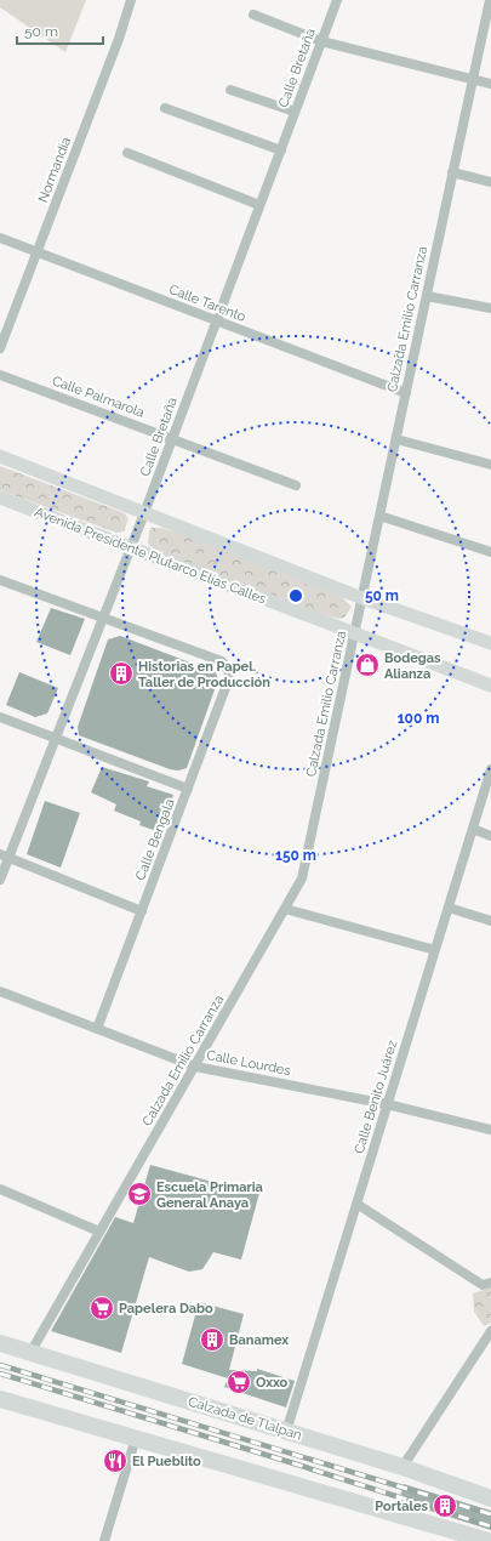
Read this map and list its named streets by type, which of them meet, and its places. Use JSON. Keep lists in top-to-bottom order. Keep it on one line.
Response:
{"streets":{"highway":["Calzada de Tlalpan"],"main road":["Avenida Presidente Plutarco Elías Calles"],"street":["Calle Bretaña","Normandia","Calle Tarento","Calzada Emilio Carranza","Calle Palmarola","Calle Bengala","Calle Lourdes","Calle Benito Juárez"]},"crossings":[["Calle Bretaña","Calle Tarento"],["Calle Bretaña","Calle Palmarola"],["Calle Bretaña","Avenida Presidente Plutarco Elías Calles"],["Calle Bretaña","Calle Bengala"],["Normandia","Calle Tarento"],["Calle Tarento","Calzada Emilio Carranza"],["Calzada Emilio Carranza","Avenida Presidente Plutarco Elías Calles"],["Calzada Emilio Carranza","Calle Lourdes"],["Calzada Emilio Carranza","Calzada de Tlalpan"],["Calle Bengala","Calle Lourdes"],["Calle Lourdes","Calle Benito Juárez"],["Calle Benito Juárez","Calzada de Tlalpan"]],"places":{"shop":["Bodegas Alianza"],"building":["Historias en Papel. Taller de Producción","Banamex","Portales"],"school or university":["Escuela Primaria General Anaya"],"supermarket":["Papelera Dabo","Oxxo"],"restaurant":["El Pueblito"]},"scale_bar":"50 m","rings":["50 m","100 m","150 m"]}
